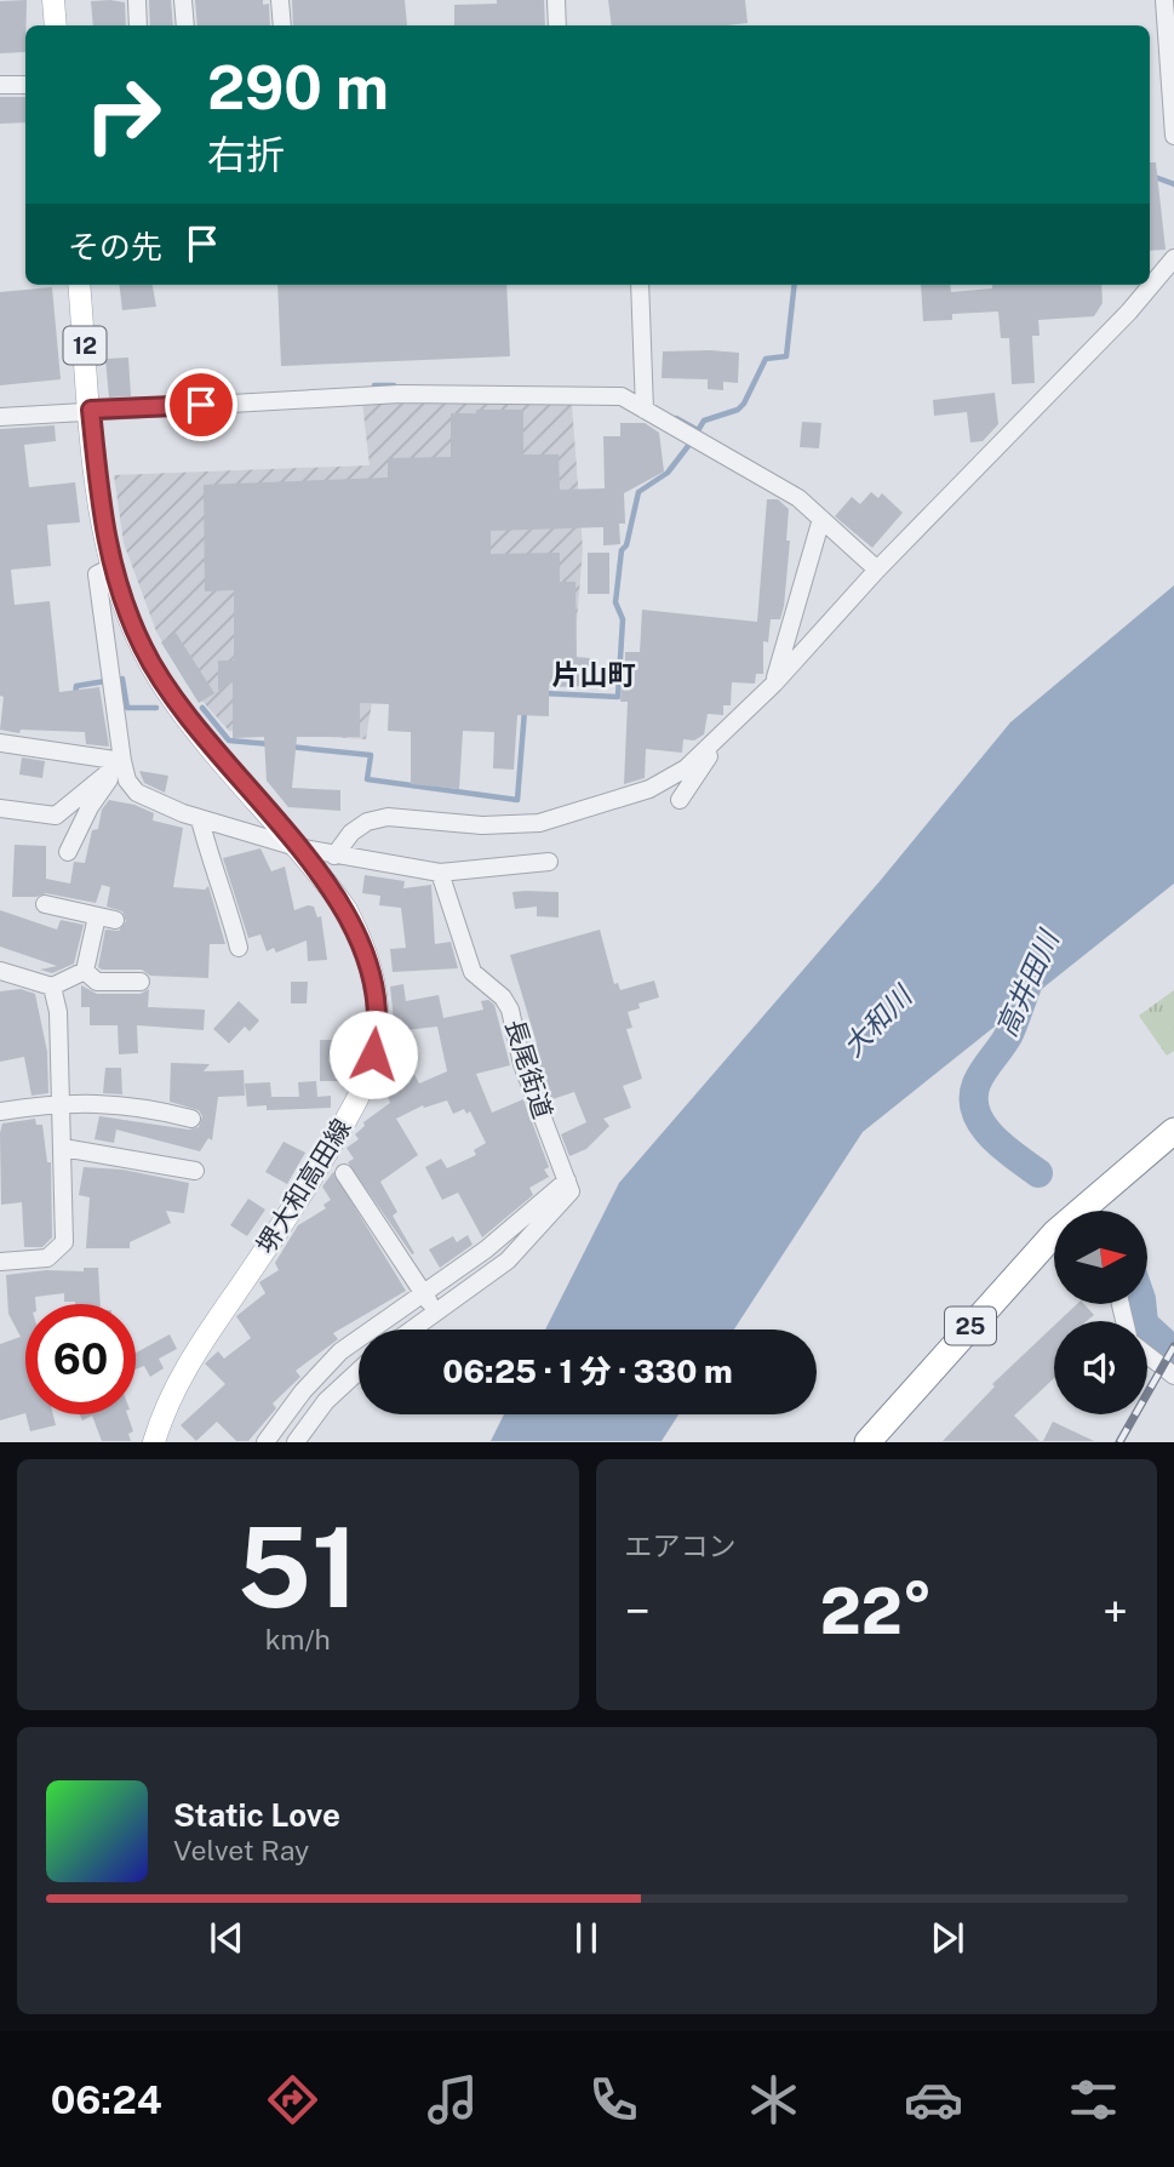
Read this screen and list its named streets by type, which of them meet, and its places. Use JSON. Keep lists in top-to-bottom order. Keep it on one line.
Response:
{"streets":{"highway":["25"],"main road":["12","堺大和高田線"],"street":["長尾街道"]},"districts":["片山町"],"water":["高井田川","大和川"],"north":"right","page":{"turn":["290 m","右折"],"then":"その先","limit":"60","trip":"06:25 · 1 分 · 330 m","tile":[["51","km/h"],"エアコン"],"heat":["−","22°","+"],"song":["Static Love","Velvet Ray"],"tabs":"06:24"}}
